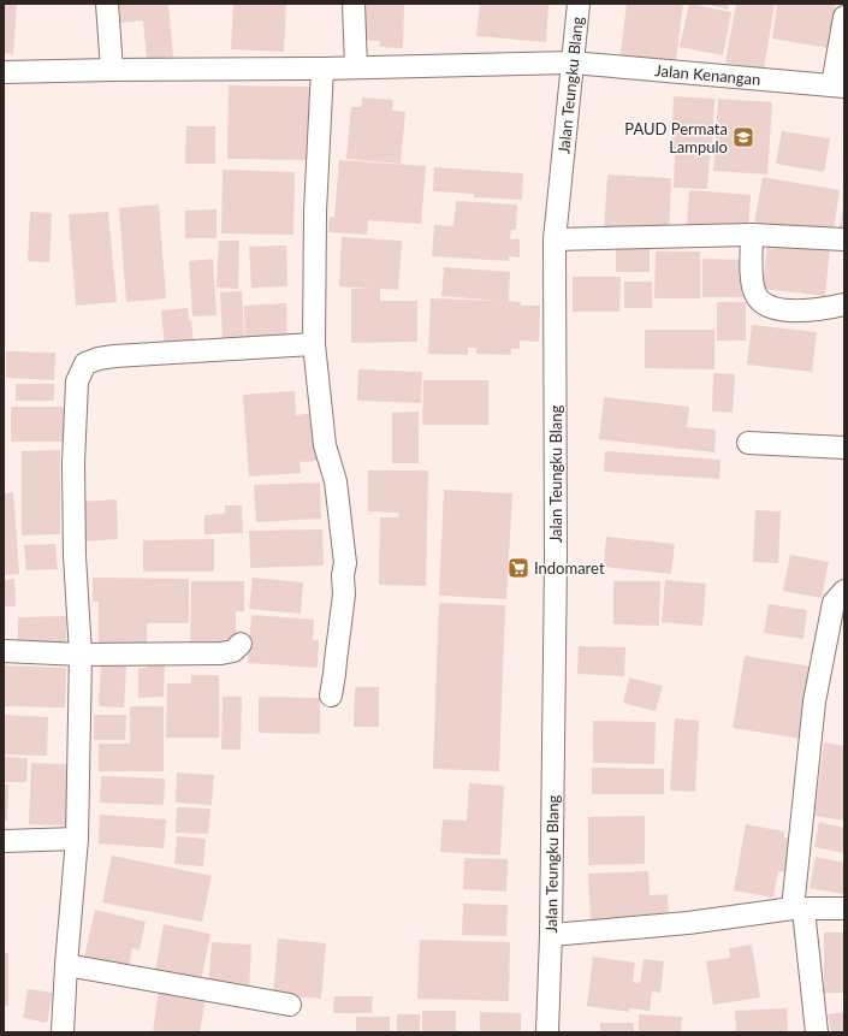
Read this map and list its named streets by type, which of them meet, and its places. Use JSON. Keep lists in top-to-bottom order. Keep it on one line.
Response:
{"streets":{"street":["Jalan Kenangan","Jalan Teungku Blang"]},"crossings":[["Jalan Kenangan","Jalan Teungku Blang"]],"places":{"school or university":["PAUD Permata Lampulo"],"supermarket":["Indomaret"]}}
